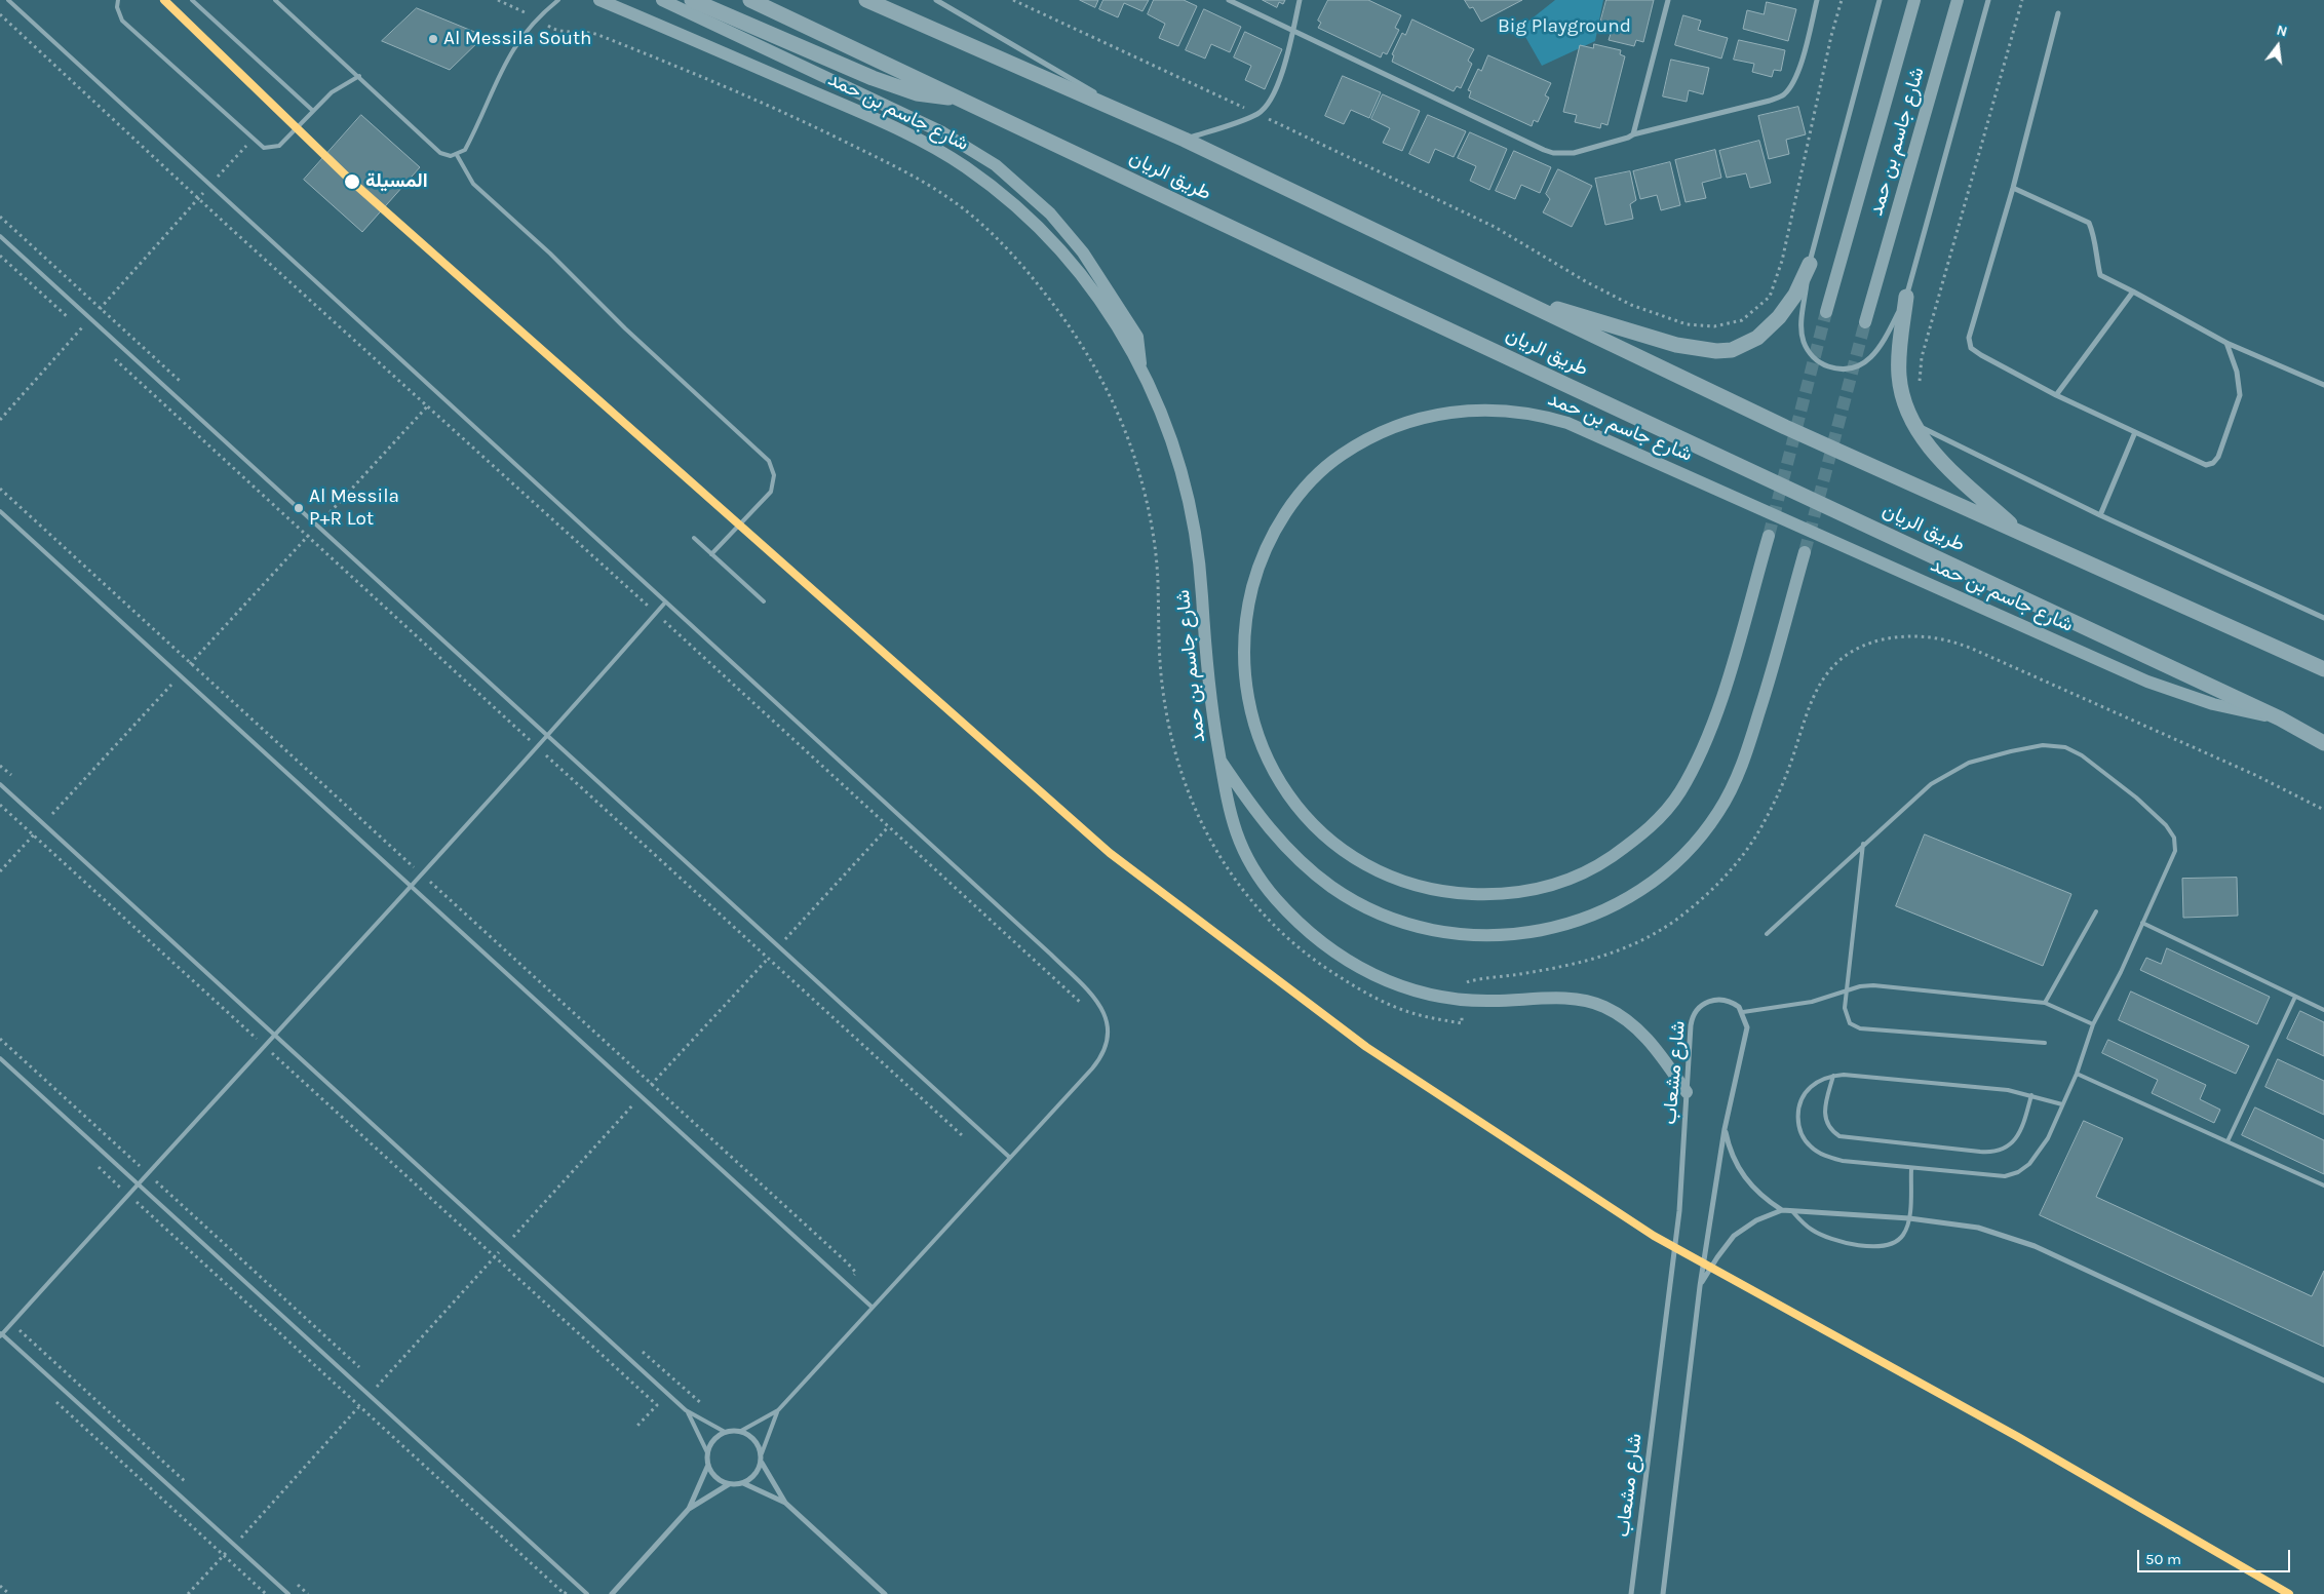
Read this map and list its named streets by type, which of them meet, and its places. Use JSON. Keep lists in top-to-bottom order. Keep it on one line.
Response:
{"streets":{"highway":["طريق الريان"],"main road":["شارع جاسم بن حمد"],"street":["شارع مشعاب"]},"crossings":[["شارع جاسم بن حمد","طريق الريان"]],"parks":["Big Playground"],"places":["Al Messila South","المسيلة","Al Messila P+R Lot"],"scale_bar":"50 m","north":"top"}
